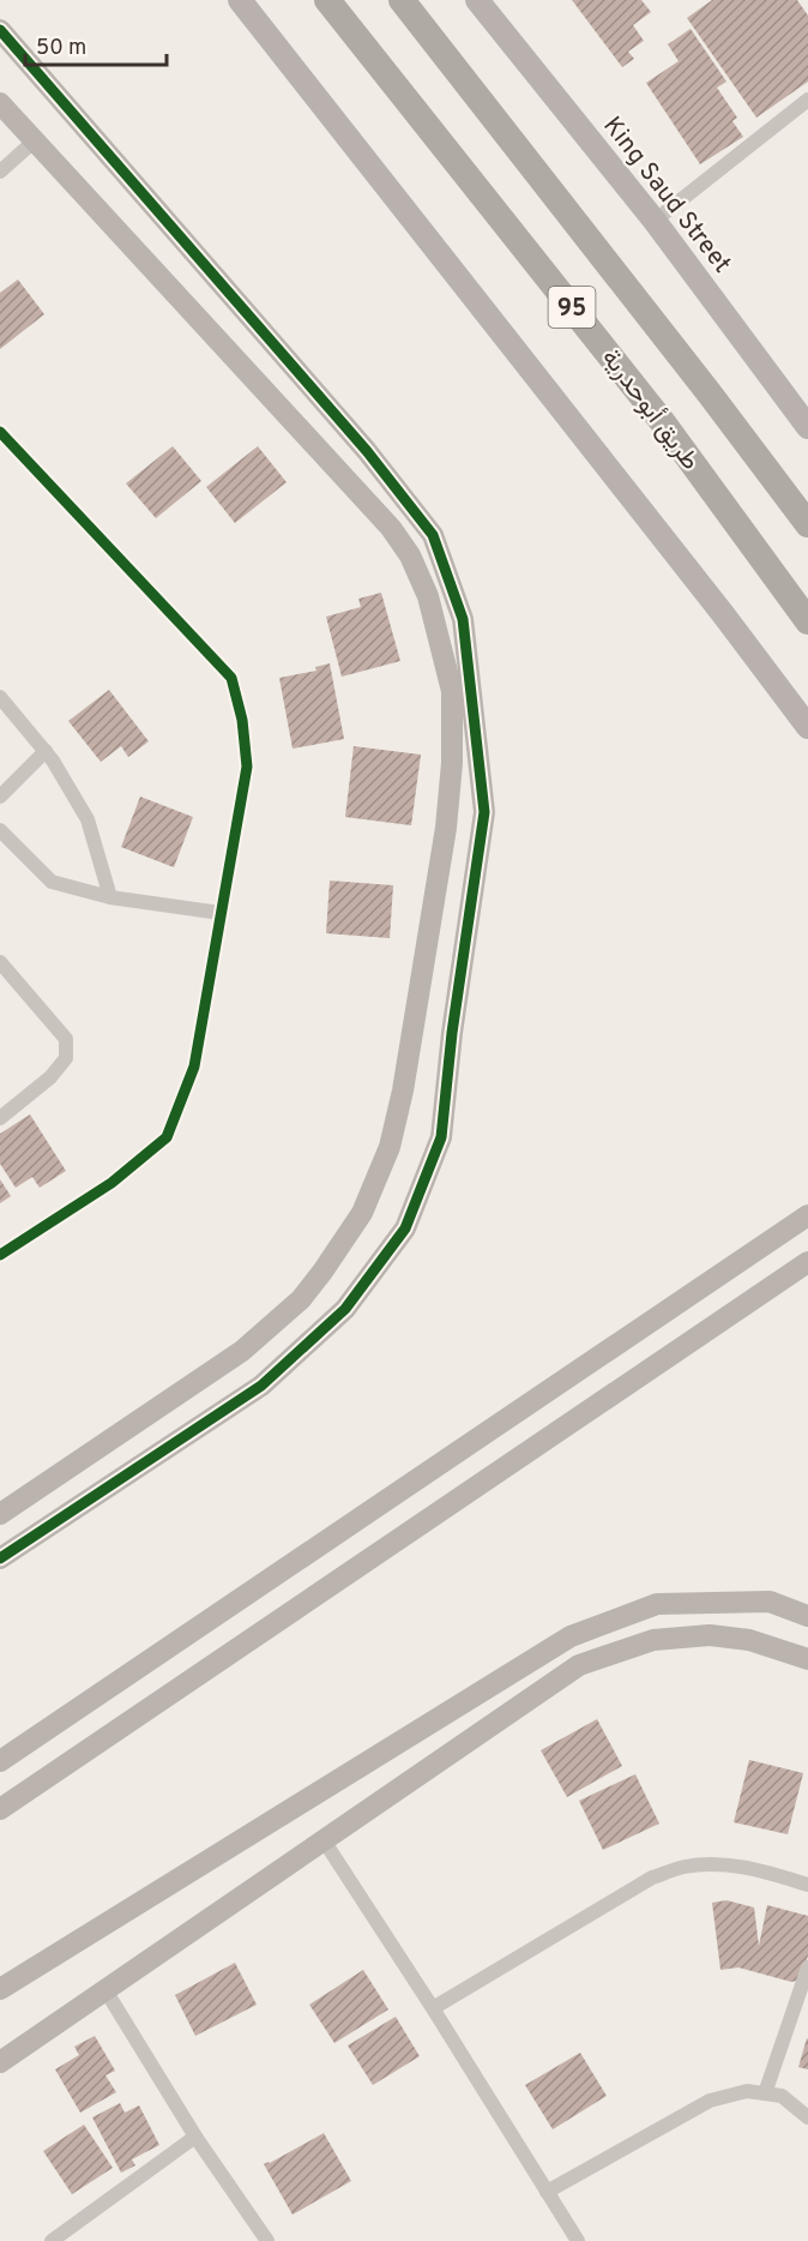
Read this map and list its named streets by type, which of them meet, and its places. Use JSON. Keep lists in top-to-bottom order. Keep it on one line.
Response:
{"streets":{"highway":["95","طريق أبوحدرية"],"main road":["King Saud Street"]},"scale_bar":"50 m"}
